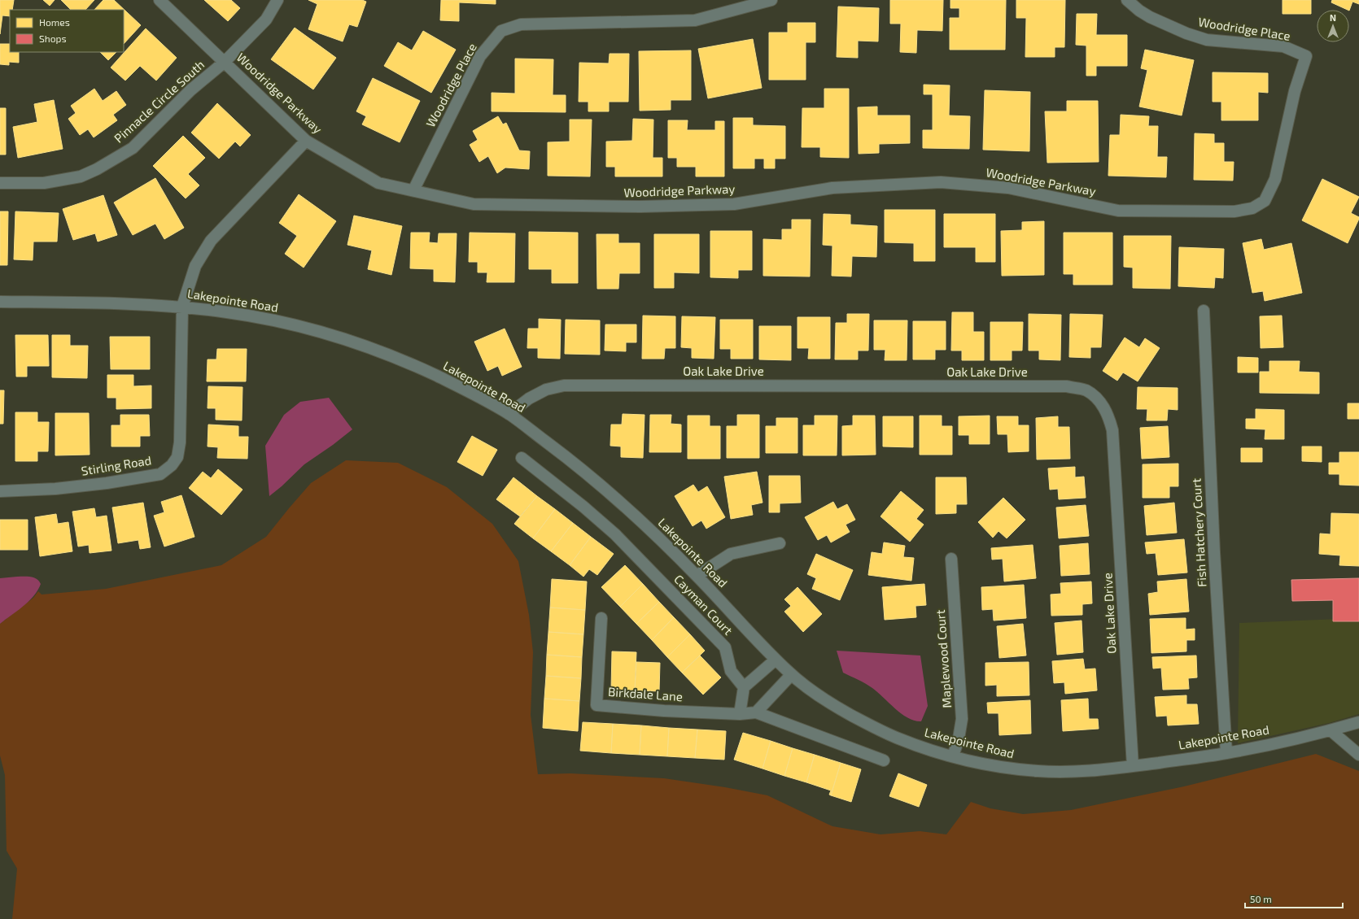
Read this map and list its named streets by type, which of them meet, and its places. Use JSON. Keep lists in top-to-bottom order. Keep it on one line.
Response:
{"streets":{"street":["Woodridge Place","Woodridge Parkway","Pinnacle Circle South","Lakepointe Road","Oak Lake Drive","Stirling Road","Fish Hatchery Court","Cayman Court","Maplewood Court","Birkdale Lane"]},"crossings":[["Woodridge Place","Woodridge Parkway"],["Woodridge Parkway","Pinnacle Circle South"],["Woodridge Parkway","Stirling Road"],["Lakepointe Road","Oak Lake Drive"],["Lakepointe Road","Stirling Road"],["Lakepointe Road","Fish Hatchery Court"],["Lakepointe Road","Maplewood Court"]],"legend":["Homes","Shops"],"scale_bar":"50 m","north":"top"}
